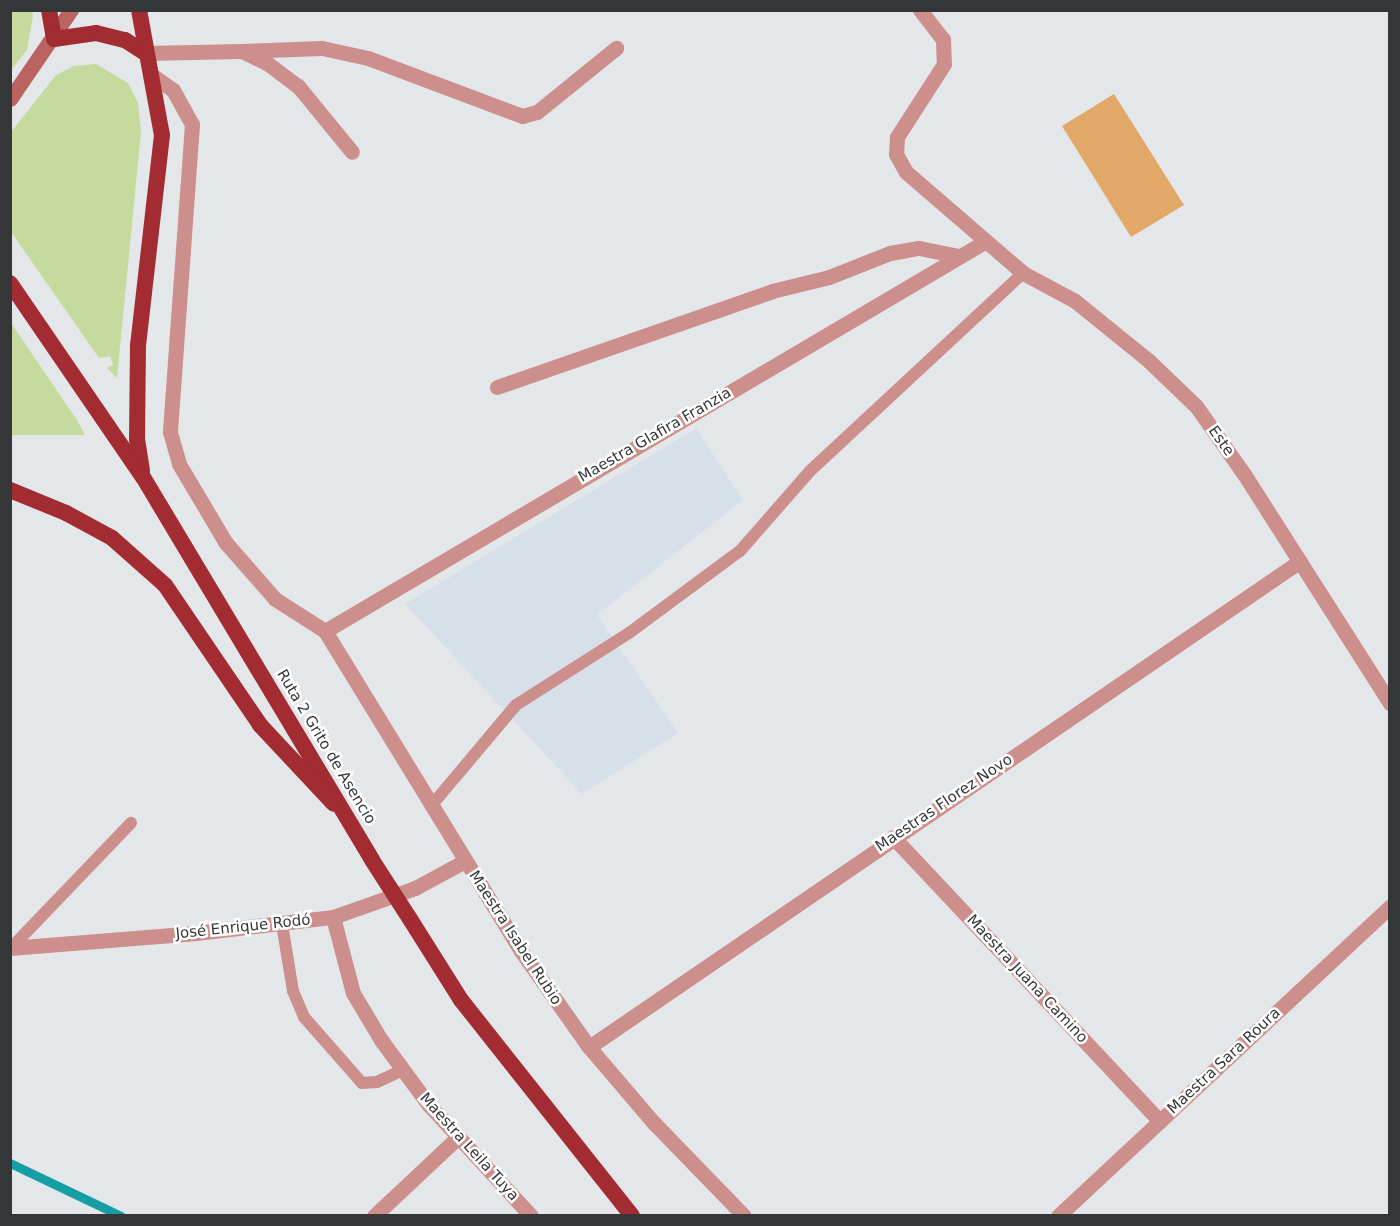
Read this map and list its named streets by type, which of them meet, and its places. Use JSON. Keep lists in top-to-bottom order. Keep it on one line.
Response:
{"streets":{"highway":["Ruta 2 Grito de Asencio"],"street":["Maestra Glafira Franzia","Este","Maestras Florez Novo","José Enrique Rodó","Maestra Isabel Rubio","Maestra Juana Camino","Maestra Sara Roura","Maestra Leila Tuya"]},"crossings":[["Maestra Glafira Franzia","Este"],["Maestra Glafira Franzia","Maestra Isabel Rubio"],["Este","Maestras Florez Novo"],["Maestras Florez Novo","Maestra Isabel Rubio"],["Maestras Florez Novo","Maestra Juana Camino"],["José Enrique Rodó","Maestra Isabel Rubio"],["José Enrique Rodó","Maestra Leila Tuya"],["Maestra Juana Camino","Maestra Sara Roura"]]}
